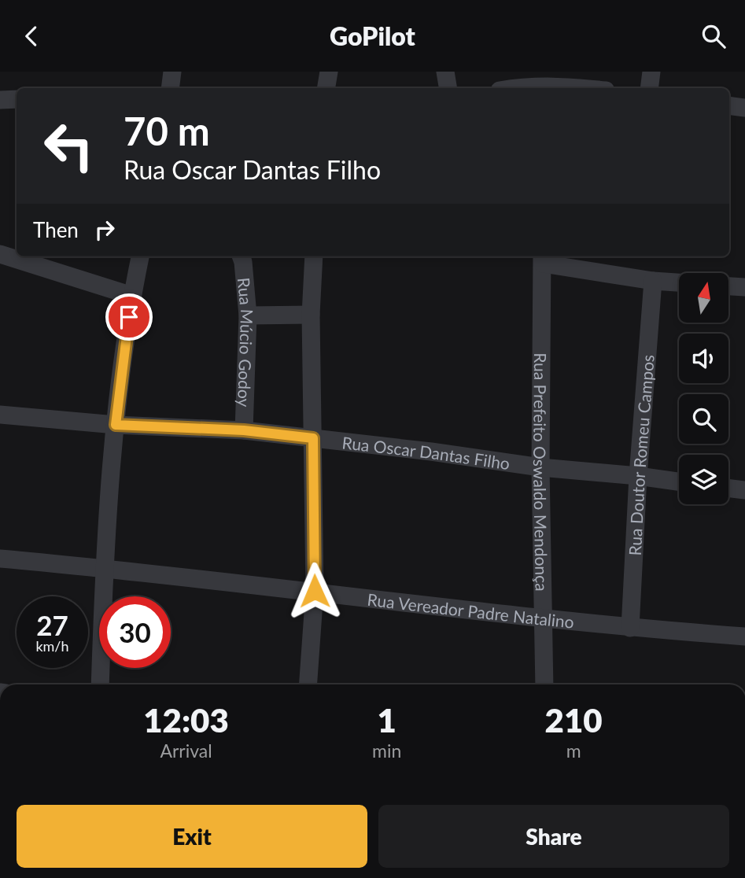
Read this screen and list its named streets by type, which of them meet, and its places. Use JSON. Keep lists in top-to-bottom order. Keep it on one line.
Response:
{"streets":{"street":["Rua Múcio Godoy","Rua Oscar Dantas Filho","Rua Doutor Romeu Campos","Rua Prefeito Oswaldo Mendonça","Rua Vereador Padre Natalino"]},"crossings":[["Rua Múcio Godoy","Rua Oscar Dantas Filho"],["Rua Oscar Dantas Filho","Rua Doutor Romeu Campos"],["Rua Oscar Dantas Filho","Rua Prefeito Oswaldo Mendonça"],["Rua Doutor Romeu Campos","Rua Vereador Padre Natalino"],["Rua Prefeito Oswaldo Mendonça","Rua Vereador Padre Natalino"]],"north":"top","page":{"header":"GoPilot","turn":["70 m","Rua Oscar Dantas Filho"],"then":"Then","speed":"27 km/h","limit":"30","eta":["12:03","Arrival","1","min","210","m"],"buttons":["Exit","Share"]}}
